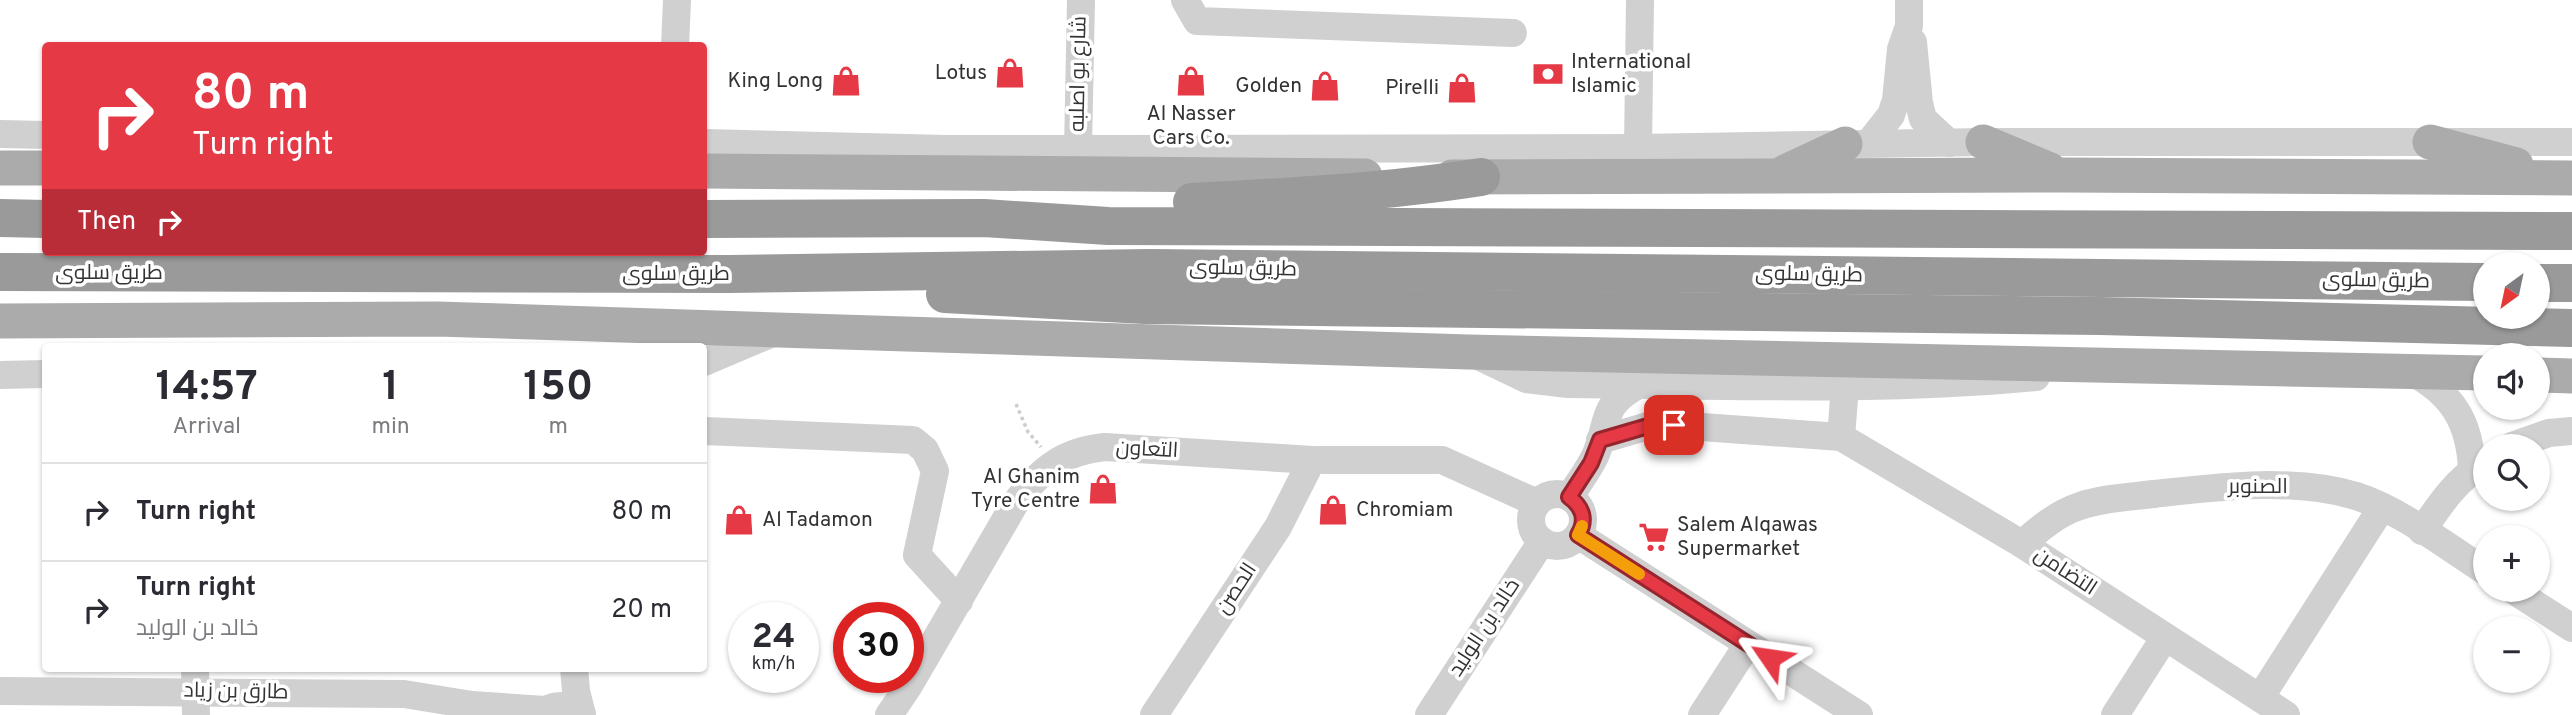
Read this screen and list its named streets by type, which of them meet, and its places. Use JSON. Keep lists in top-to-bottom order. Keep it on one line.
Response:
{"streets":{"highway":["طريق سلوى"],"street":["شارع بو اصلبه","التعاون","الصنوبر","التضامن","الحصن","خالد بن الوليد","طارق بن زياد"]},"crossings":[["التعاون","الحصن"],["التعاون","خالد بن الوليد"],["الصنوبر","التضامن"]],"places":{"shop":["Lotus","King Long","Al Nasser Cars Co.","Golden","Pirelli","Al Ghanim Tyre Centre","Chromiam","Al Tadamon"],"bank":["International Islamic"],"supermarket":["Salem Alqawas Supermarket"]},"north":"bottom left","page":{"turn":["80 m","Turn right"],"then":"Then","map_buttons":["+","−"],"eta":["14:57","Arrival","1","min","150","m"],"list":[{"name":"Turn right","value":"80 m"},{"name":"Turn right","note":"خالد بن الوليد","value":"20 m"}],"speed":"24 km/h","limit":"30"}}
